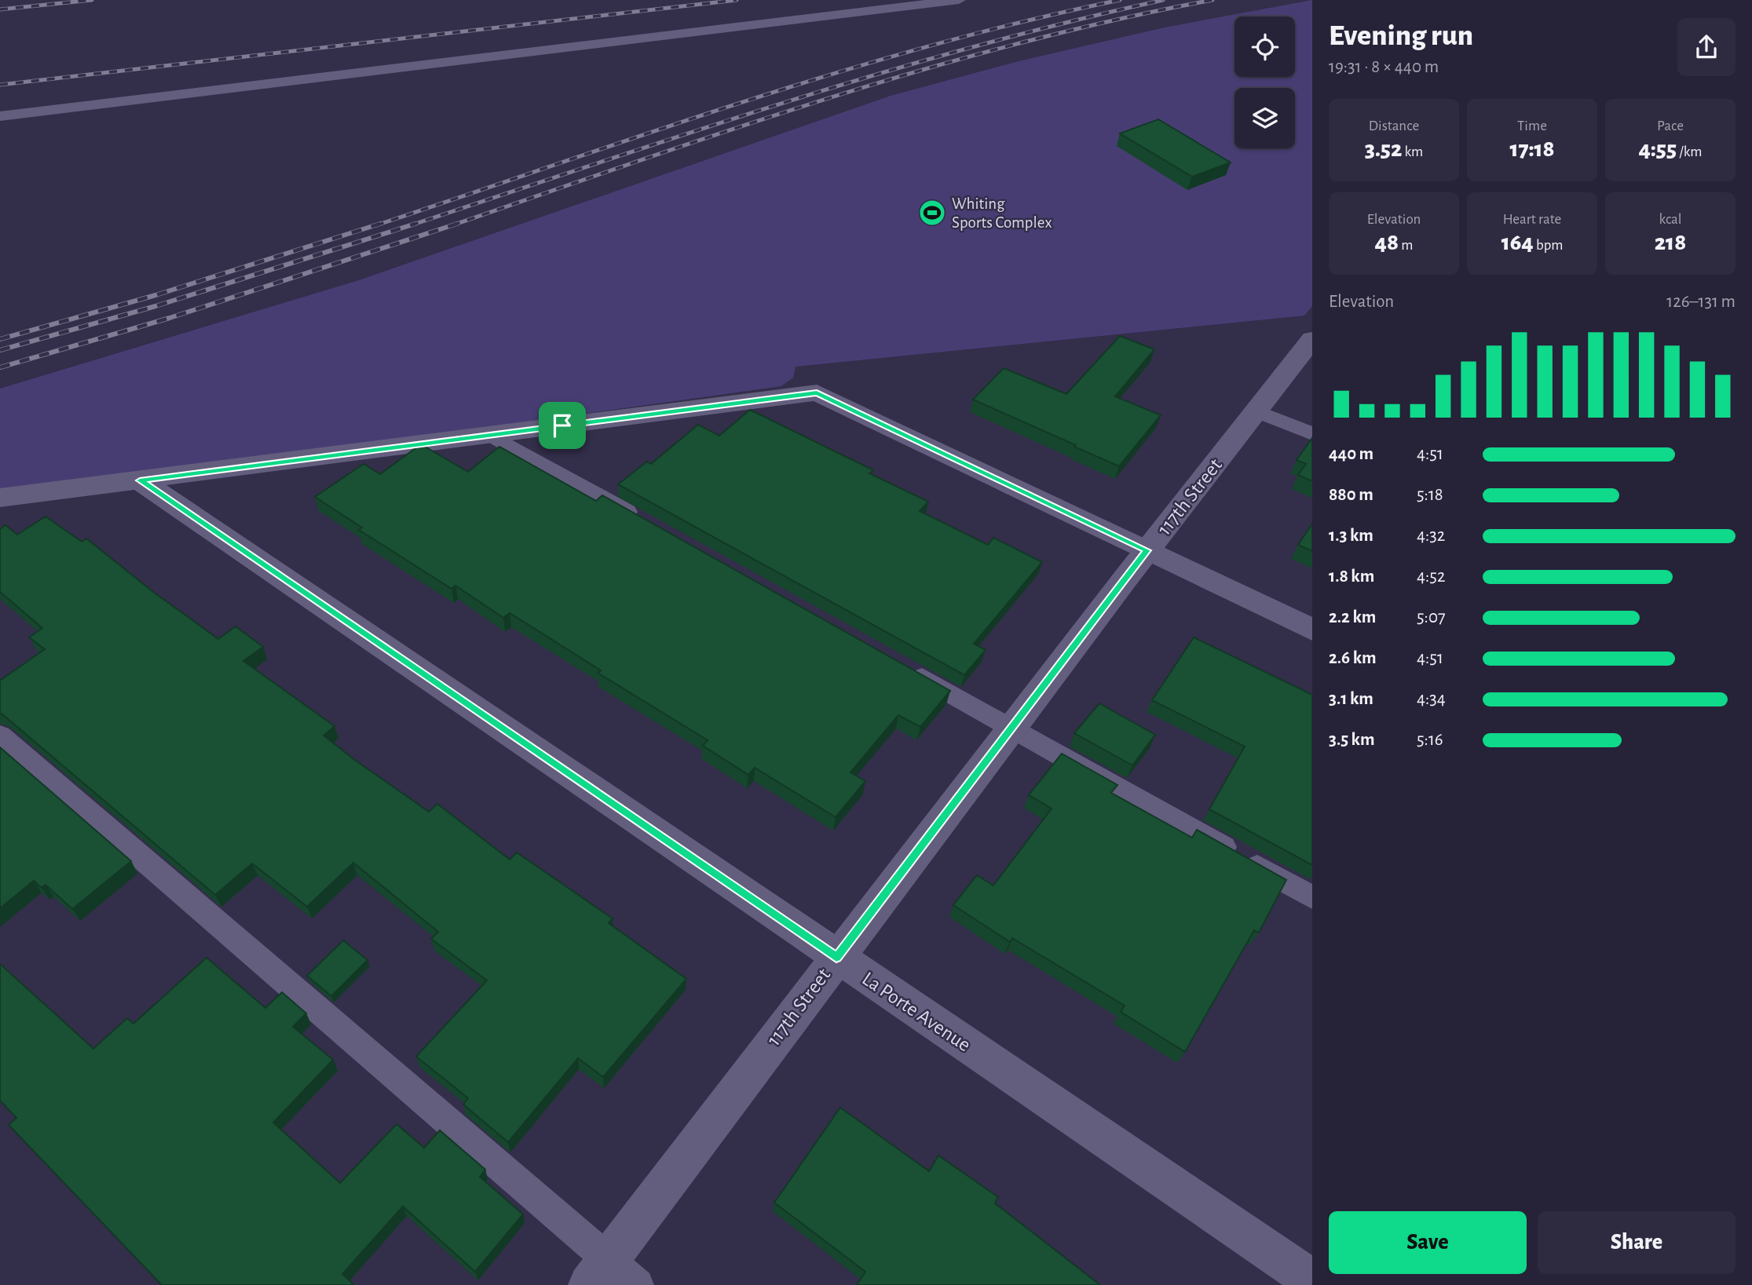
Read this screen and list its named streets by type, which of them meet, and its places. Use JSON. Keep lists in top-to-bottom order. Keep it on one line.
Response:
{"streets":{"street":["117th Street","La Porte Avenue"]},"crossings":[["117th Street","La Porte Avenue"]],"places":{"sports":["Whiting Sports Complex"]},"page":{"heading":["Evening run","19:31 · 8 × 440 m"],"stats":[["Distance","3.52 km"],["Time","17:18"],["Pace","4:55 /km"],["Elevation","48 m"],["Heart rate","164 bpm"],["kcal","218"]],"chart":["Elevation","126–131 m"],"list":[{"name":"440 m","note":"4:51"},{"name":"880 m","note":"5:18"},{"name":"1.3 km","note":"4:32"},{"name":"1.8 km","note":"4:52"},{"name":"2.2 km","note":"5:07"},{"name":"2.6 km","note":"4:51"},{"name":"3.1 km","note":"4:34"},{"name":"3.5 km","note":"5:16"}],"buttons":["Save","Share"]}}
